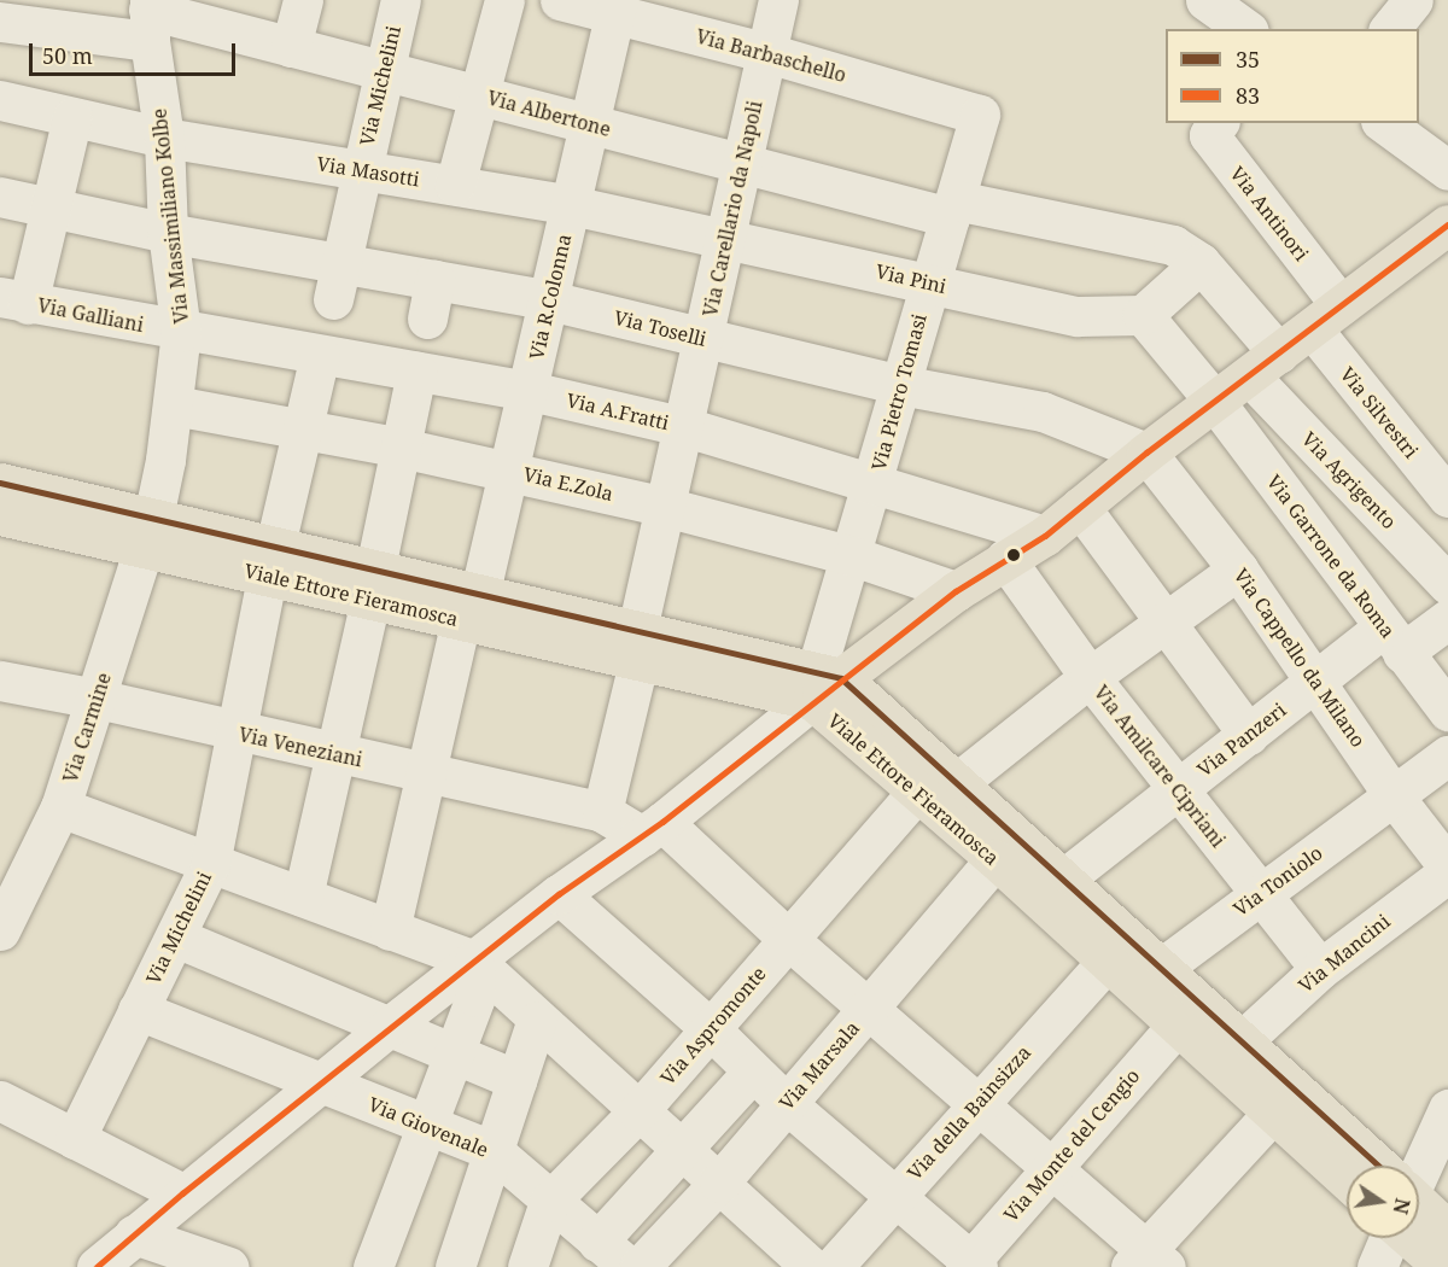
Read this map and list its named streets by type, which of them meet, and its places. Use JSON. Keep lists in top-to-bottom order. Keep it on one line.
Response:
{"streets":{"main road":["Viale Ettore Fieramosca"],"street":["Via Barbaschello","Via Michelini","Via Albertone","Via Masotti","Via Carellario da Napoli","Via Antinori","Via Massimiliano Kolbe","Via Pini","Via R.Colonna","Via Galliani","Via Toselli","Via Pietro Tomasi","Via A.Fratti","Via Silvestri","Via Agrigento","Via E.Zola","Via Garrone da Roma","Via Cappello da Milano","Via Carmine","Via Panzeri","Via Veneziani","Via Amilcare Cipriani","Via Toniolo","Via Mancini","Via Aspromonte","Via Marsala","Via della Bainsizza","Via Giovenale","Via Monte del Cengio"]},"crossings":[["Via Barbaschello","Via Carellario da Napoli"],["Via Barbaschello","Via R.Colonna"],["Via Barbaschello","Via Pietro Tomasi"],["Via Michelini","Via Albertone"],["Via Michelini","Via Masotti"],["Via Michelini","Via Toselli"],["Via Michelini","Via A.Fratti"],["Via Michelini","Via E.Zola"],["Via Michelini","Viale Ettore Fieramosca"],["Via Michelini","Via Veneziani"],["Via Michelini","Via Giovenale"],["Via Albertone","Via Carellario da Napoli"],["Via Albertone","Via Massimiliano Kolbe"],["Via Albertone","Via R.Colonna"],["Via Albertone","Via Pietro Tomasi"],["Via Albertone","Via Agrigento"],["Via Masotti","Via Massimiliano Kolbe"],["Via Masotti","Via Pini"],["Via Masotti","Via R.Colonna"],["Via Carellario da Napoli","Via Pini"],["Via Carellario da Napoli","Via Toselli"],["Via Carellario da Napoli","Via A.Fratti"],["Via Carellario da Napoli","Via E.Zola"],["Via Carellario da Napoli","Viale Ettore Fieramosca"],["Via Carellario da Napoli","Via Veneziani"],["Via Antinori","Via Silvestri"],["Via Massimiliano Kolbe","Via Galliani"],["Via Massimiliano Kolbe","Via Toselli"],["Via Massimiliano Kolbe","Via A.Fratti"],["Via Massimiliano Kolbe","Via E.Zola"],["Via Massimiliano Kolbe","Viale Ettore Fieramosca"],["Via Massimiliano Kolbe","Via Carmine"],["Via Pini","Via R.Colonna"],["Via Pini","Via Pietro Tomasi"],["Via R.Colonna","Via Toselli"],["Via R.Colonna","Via A.Fratti"],["Via R.Colonna","Via E.Zola"],["Via R.Colonna","Viale Ettore Fieramosca"],["Via R.Colonna","Via Veneziani"],["Via Galliani","Via A.Fratti"],["Via Toselli","Via Pietro Tomasi"],["Via Toselli","Via Cappello da Milano"],["Via Pietro Tomasi","Via A.Fratti"],["Via Pietro Tomasi","Via E.Zola"],["Via Pietro Tomasi","Viale Ettore Fieramosca"],["Via Garrone da Roma","Via Panzeri"],["Viale Ettore Fieramosca","Via Carmine"],["Viale Ettore Fieramosca","Via Panzeri"],["Viale Ettore Fieramosca","Via Toniolo"],["Viale Ettore Fieramosca","Via Mancini"],["Viale Ettore Fieramosca","Via Aspromonte"],["Viale Ettore Fieramosca","Via Marsala"],["Viale Ettore Fieramosca","Via della Bainsizza"],["Viale Ettore Fieramosca","Via Monte del Cengio"],["Via Cappello da Milano","Via Panzeri"],["Via Cappello da Milano","Via Toniolo"],["Via Carmine","Via Veneziani"],["Via Panzeri","Via Amilcare Cipriani"],["Via Veneziani","Via Aspromonte"],["Via Veneziani","Via Marsala"],["Via Veneziani","Via della Bainsizza"],["Via Veneziani","Via Monte del Cengio"],["Via Amilcare Cipriani","Via Toniolo"],["Via Amilcare Cipriani","Via Mancini"],["Via Aspromonte","Via Giovenale"]],"lines":["transit line 83","transit line 35"],"legend":["35","83"],"scale_bar":"50 m","north":"right"}
